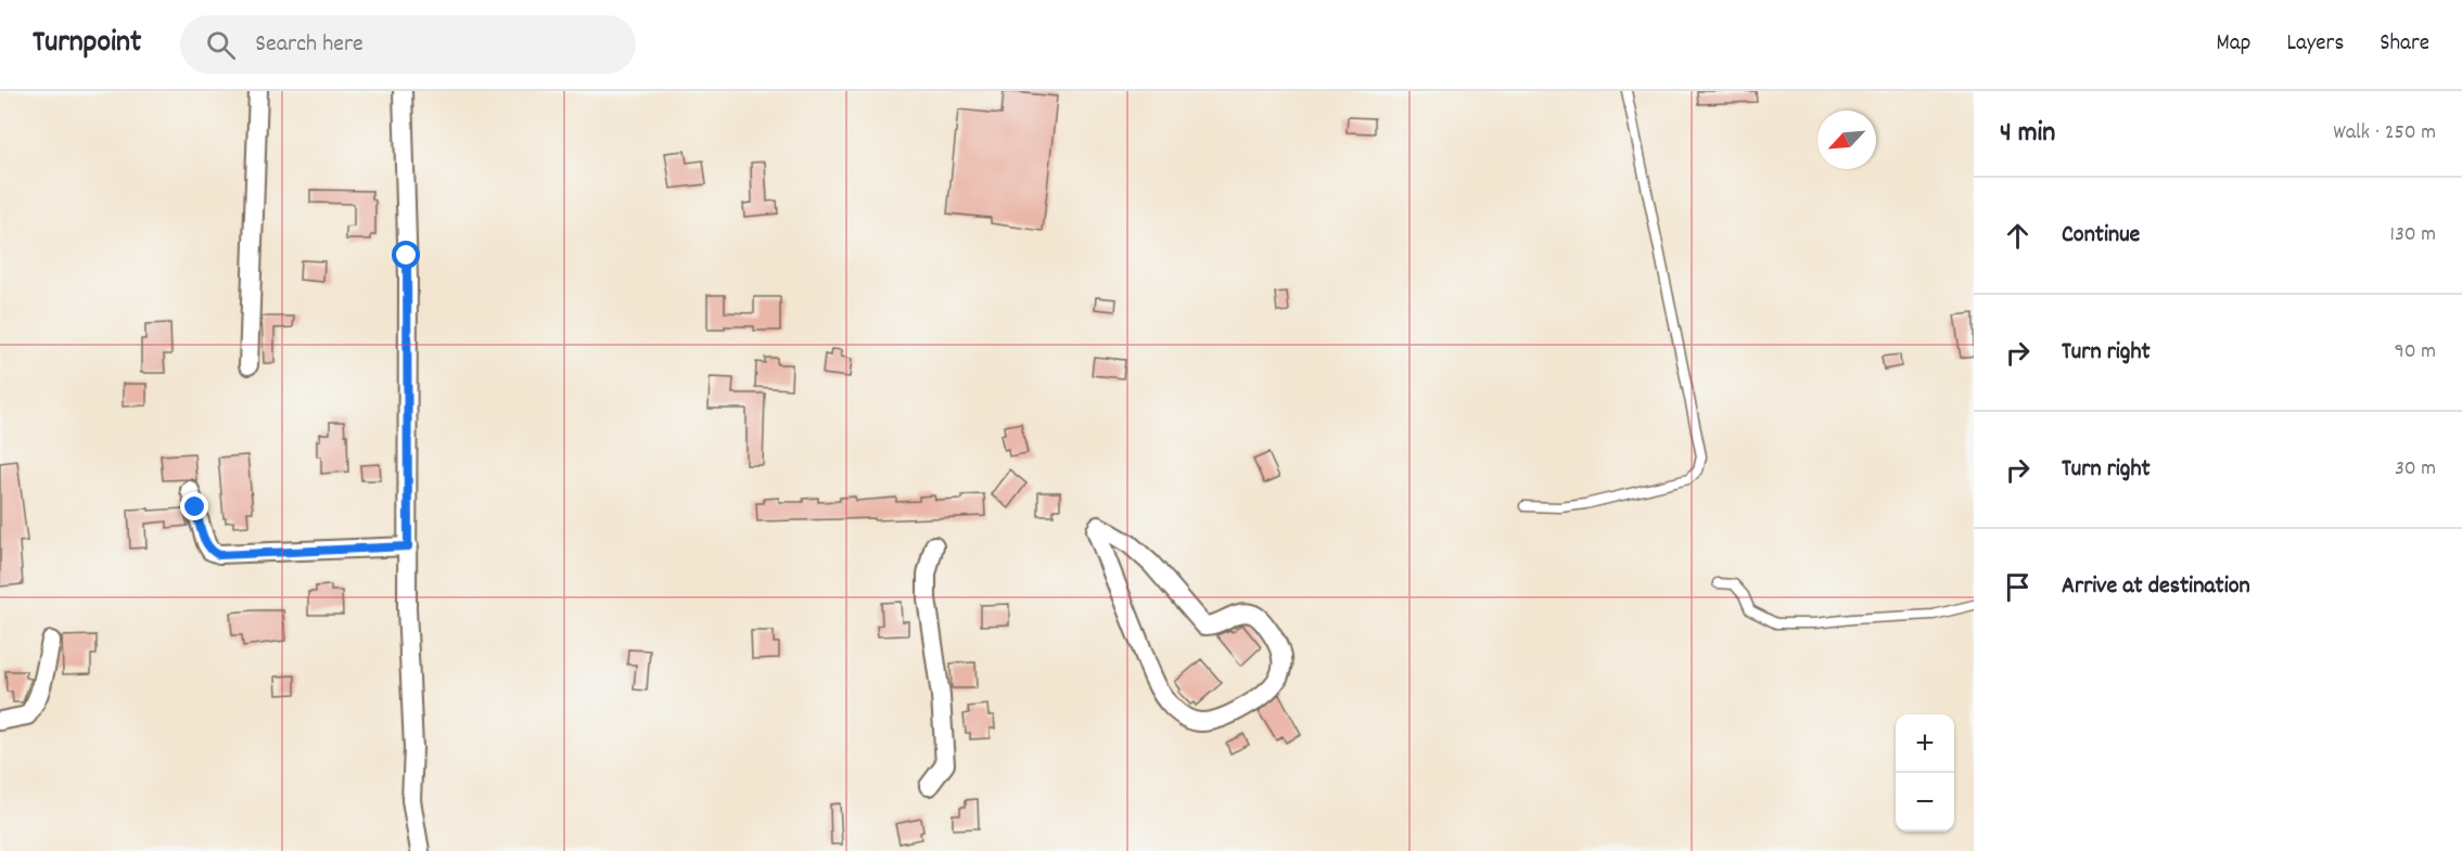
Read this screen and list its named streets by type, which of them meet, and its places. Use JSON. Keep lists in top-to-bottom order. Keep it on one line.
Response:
{"north":"bottom left","page":{"header":"Turnpoint","search":"Search here","nav":["Map","Layers","Share"],"heading":["4 min","Walk · 250 m"],"list":[["Continue","130 m"],["Turn right","90 m"],["Turn right","30 m"],"Arrive at destination"],"map_buttons":["+","−"]}}
